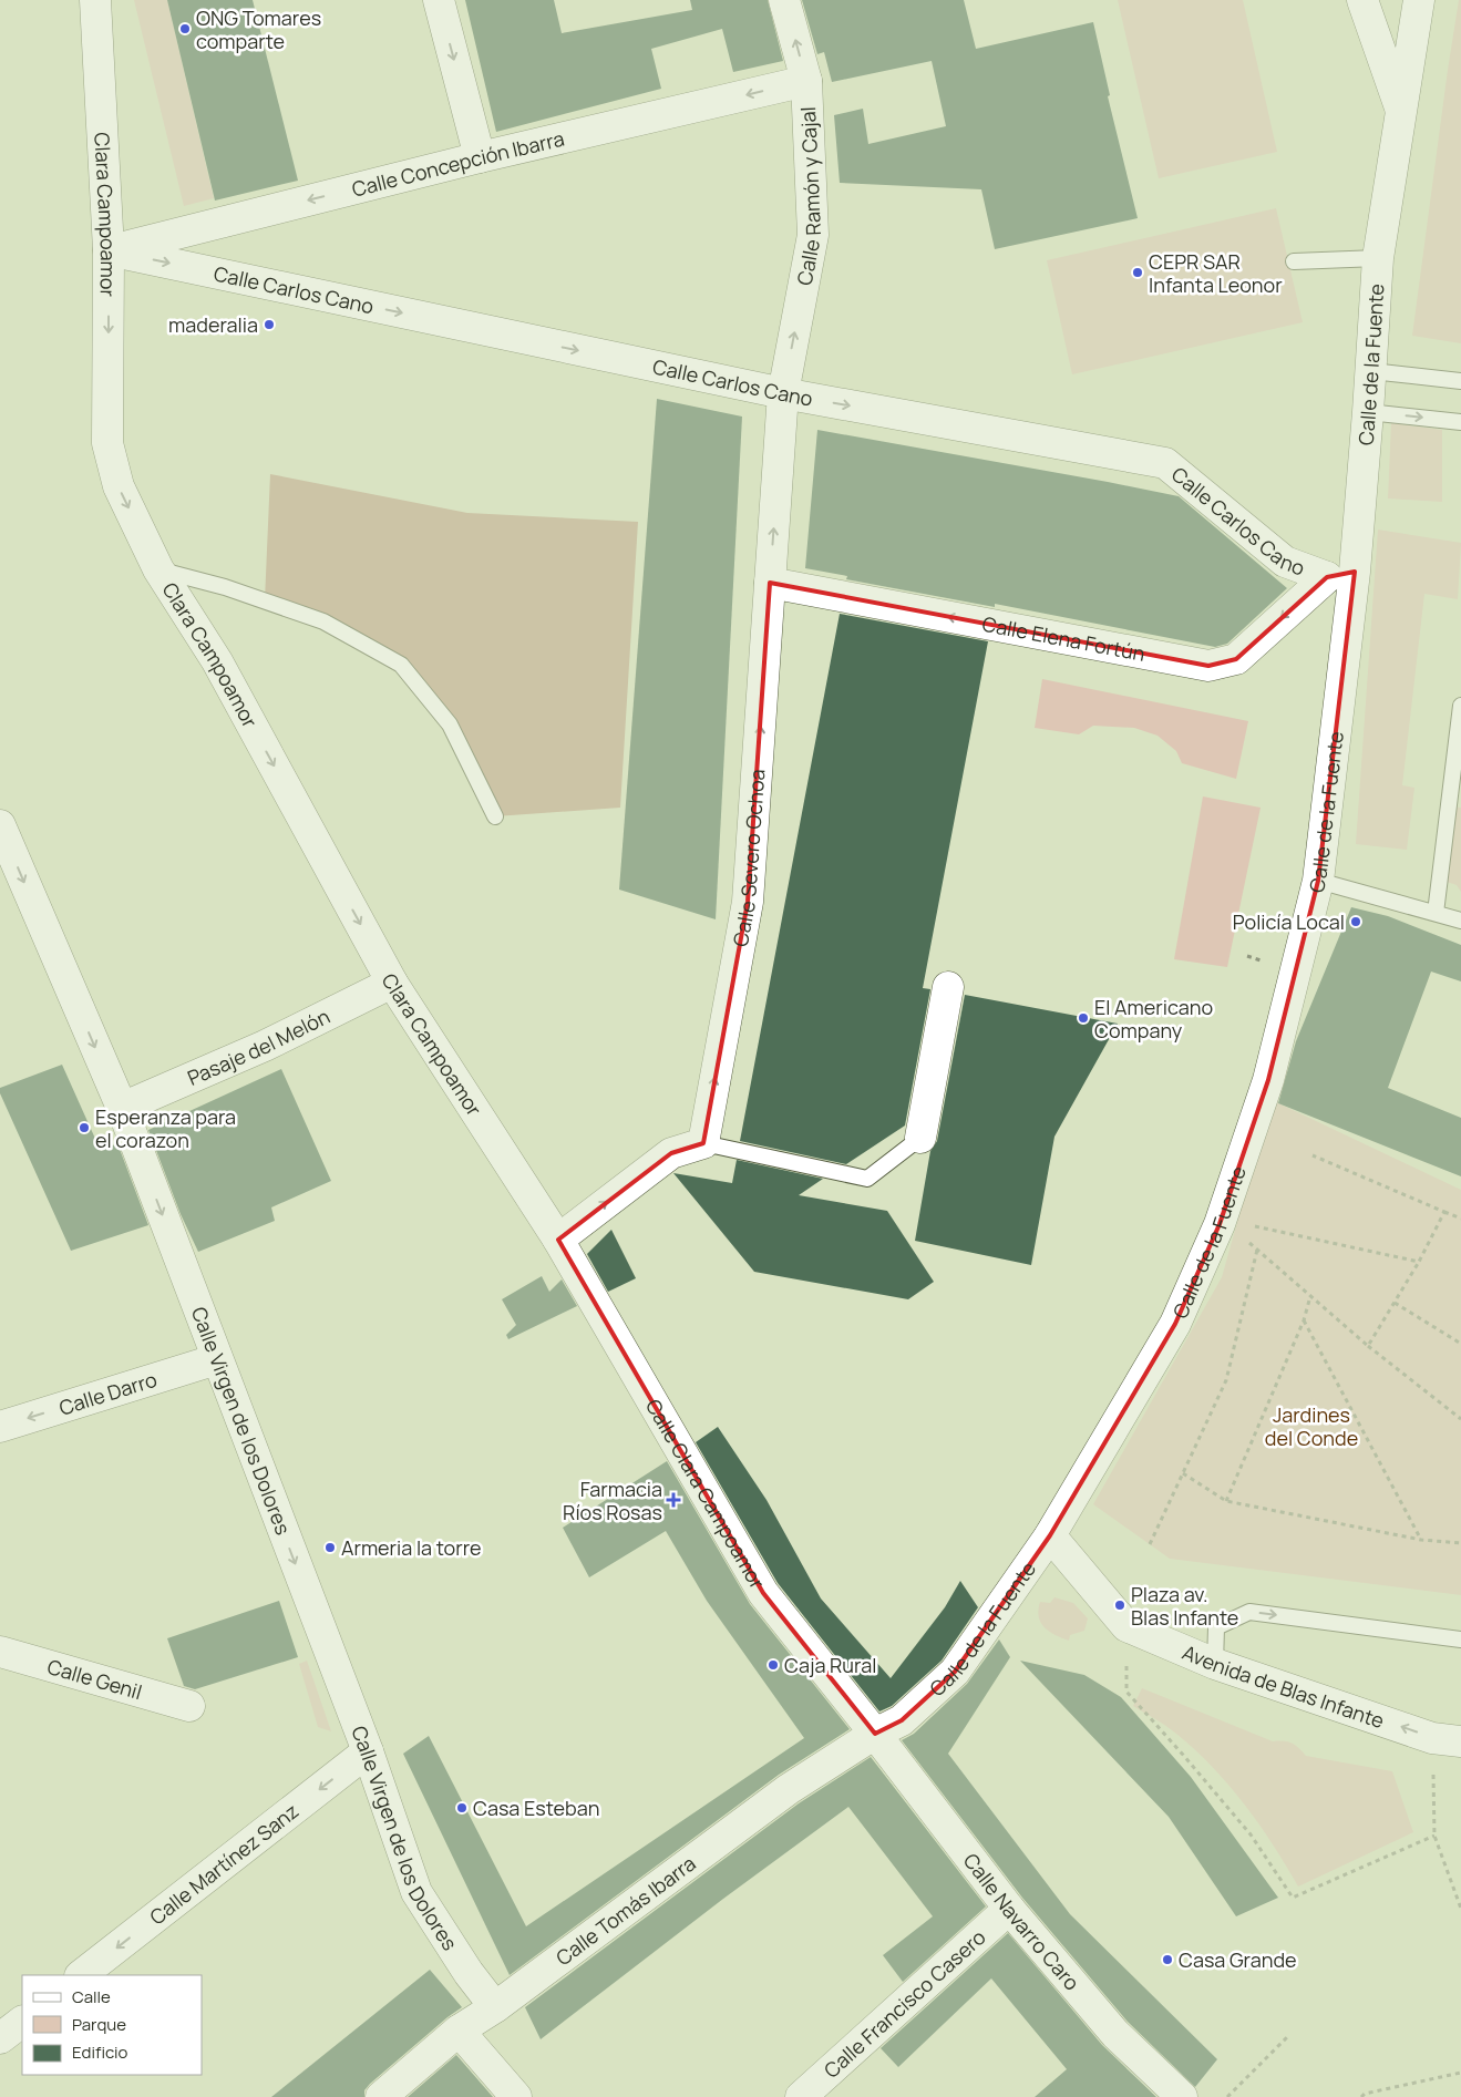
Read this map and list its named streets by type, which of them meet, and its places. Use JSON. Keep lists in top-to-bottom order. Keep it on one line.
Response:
{"streets":{"street":["Calle Concepción Ibarra","Calle Ramón y Cajal","Clara Campoamor","Calle Carlos Cano","Calle de la Fuente","Calle Elena Fortún","Calle Severo Ochoa","Pasaje del Melón","Calle Darro","Calle Virgen de los Dolores","Calle Clara Campoamor","Calle Genil","Avenida de Blas Infante","Calle Martínez Sanz","Calle Tomás Ibarra","Calle Navarro Caro","Calle Francisco Casero"]},"crossings":[["Calle Concepción Ibarra","Calle Ramón y Cajal"],["Calle Concepción Ibarra","Clara Campoamor"],["Calle Concepción Ibarra","Calle Carlos Cano"],["Calle Ramón y Cajal","Calle Carlos Cano"],["Calle Ramón y Cajal","Calle Severo Ochoa"],["Clara Campoamor","Calle Carlos Cano"],["Clara Campoamor","Pasaje del Melón"],["Clara Campoamor","Calle Clara Campoamor"],["Calle Carlos Cano","Calle de la Fuente"],["Calle Carlos Cano","Calle Elena Fortún"],["Calle Carlos Cano","Calle Severo Ochoa"],["Calle de la Fuente","Calle Elena Fortún"],["Calle de la Fuente","Calle Clara Campoamor"],["Calle de la Fuente","Avenida de Blas Infante"],["Calle de la Fuente","Calle Tomás Ibarra"],["Calle de la Fuente","Calle Navarro Caro"],["Calle Elena Fortún","Calle Severo Ochoa"],["Pasaje del Melón","Calle Virgen de los Dolores"],["Calle Darro","Calle Virgen de los Dolores"],["Calle Virgen de los Dolores","Calle Martínez Sanz"],["Calle Virgen de los Dolores","Calle Tomás Ibarra"],["Calle Clara Campoamor","Calle Tomás Ibarra"],["Calle Clara Campoamor","Calle Navarro Caro"],["Calle Tomás Ibarra","Calle Navarro Caro"],["Calle Navarro Caro","Calle Francisco Casero"]],"one_way":["Calle Concepción Ibarra","Calle Ramón y Cajal","Clara Campoamor","Calle Carlos Cano","Calle Elena Fortún","Calle Severo Ochoa","Calle Darro","Calle Virgen de los Dolores","Avenida de Blas Infante","Calle Martínez Sanz"],"parks":["Jardines del Conde"],"places":{"other":["ONG Tomares comparte","CEPR SAR Infanta Leonor","maderalia","Policía Local","El Americano Company","Esperanza para el corazon","Armeria la torre","Plaza av. Blas Infante","Caja Rural","Casa Esteban","Casa Grande"],"health":["Farmacia Ríos Rosas"]},"legend":["Calle","Parque","Edificio"]}
